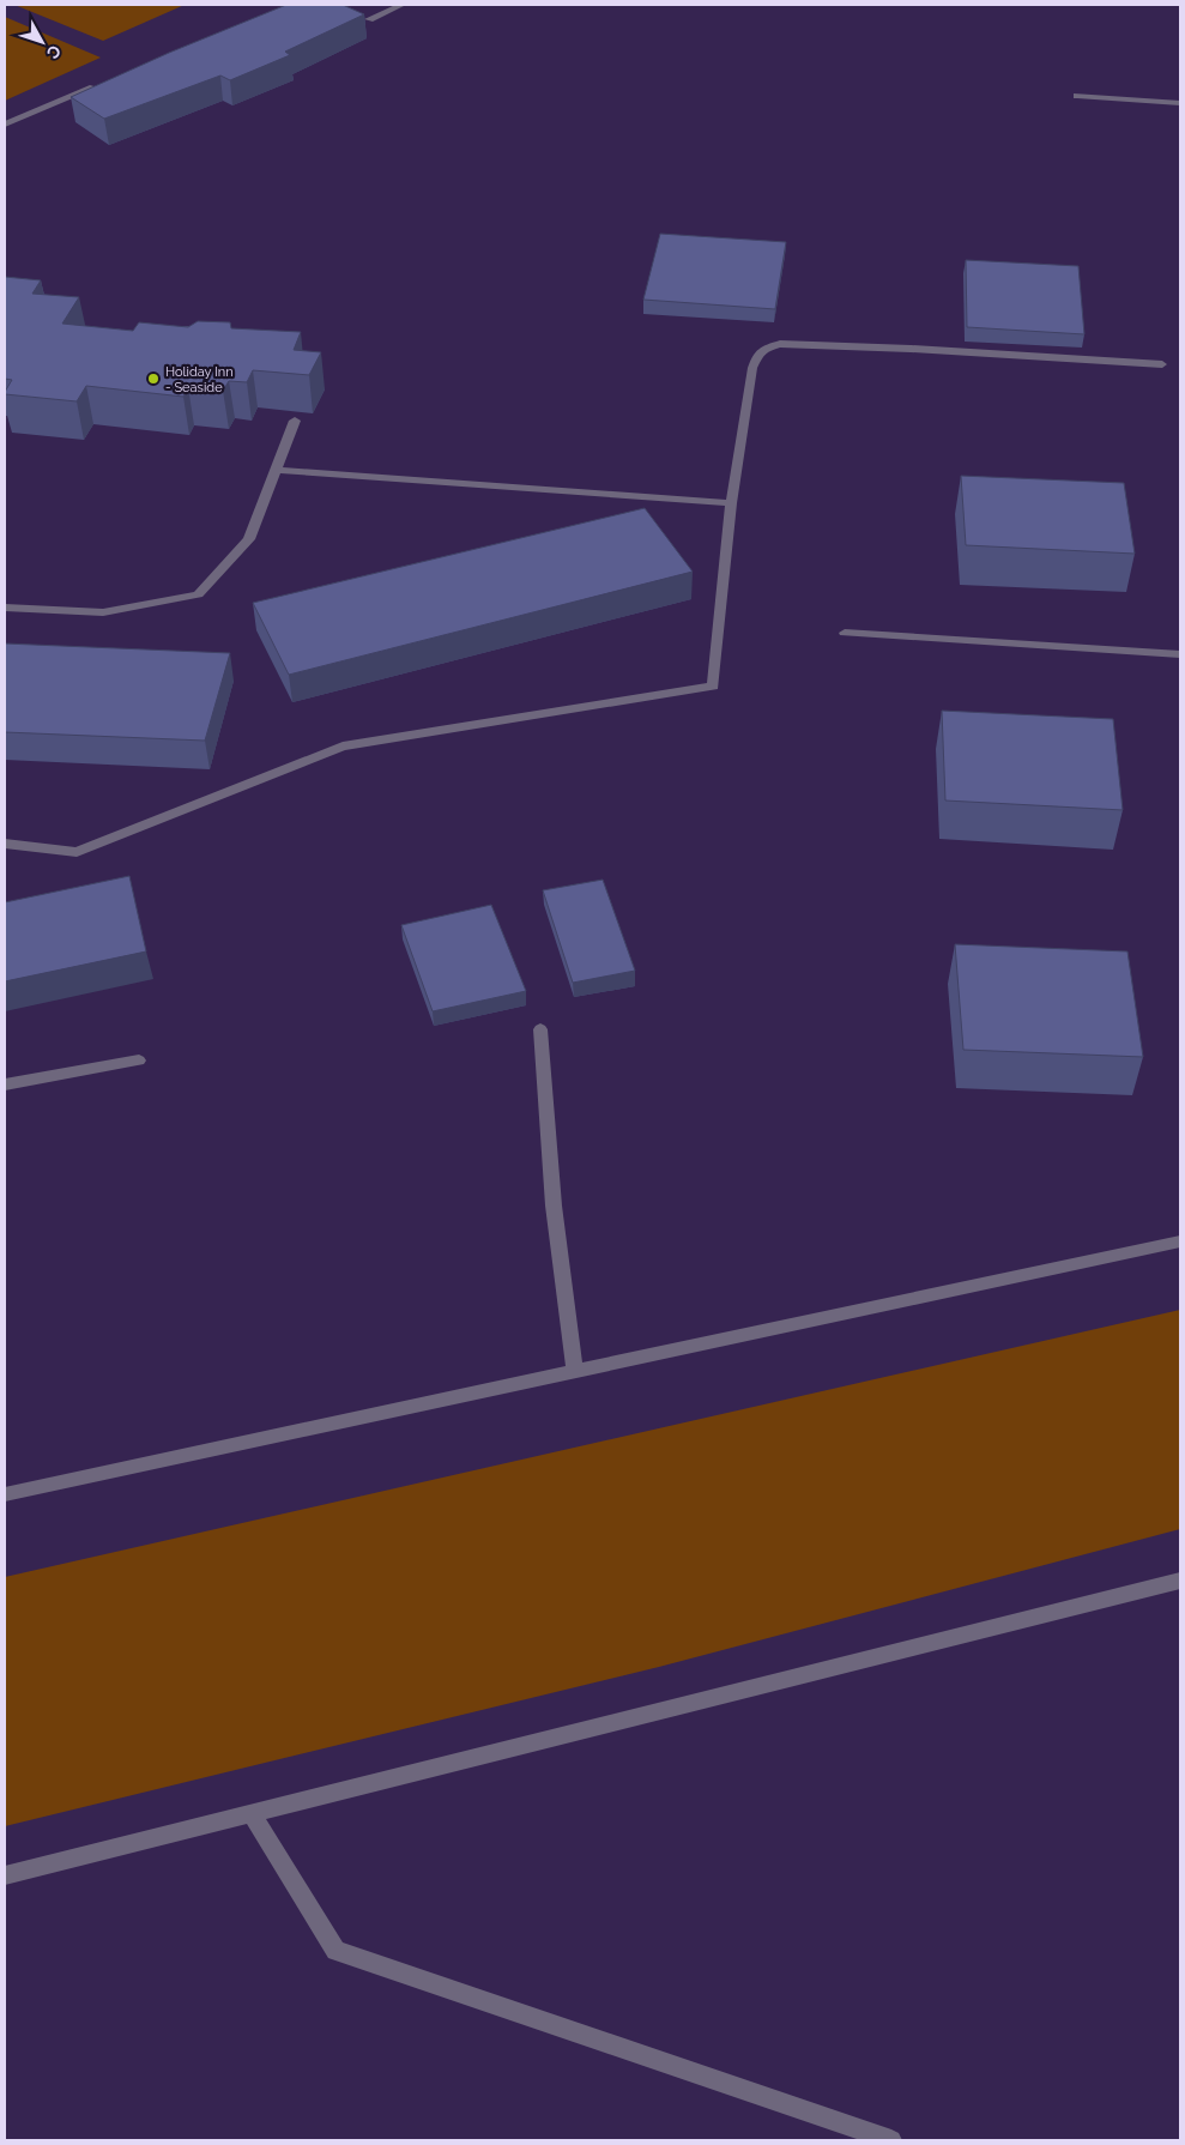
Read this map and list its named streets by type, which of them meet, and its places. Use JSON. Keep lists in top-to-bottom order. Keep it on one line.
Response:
{"places":["Holiday Inn - Seaside"],"north":"bottom right"}
